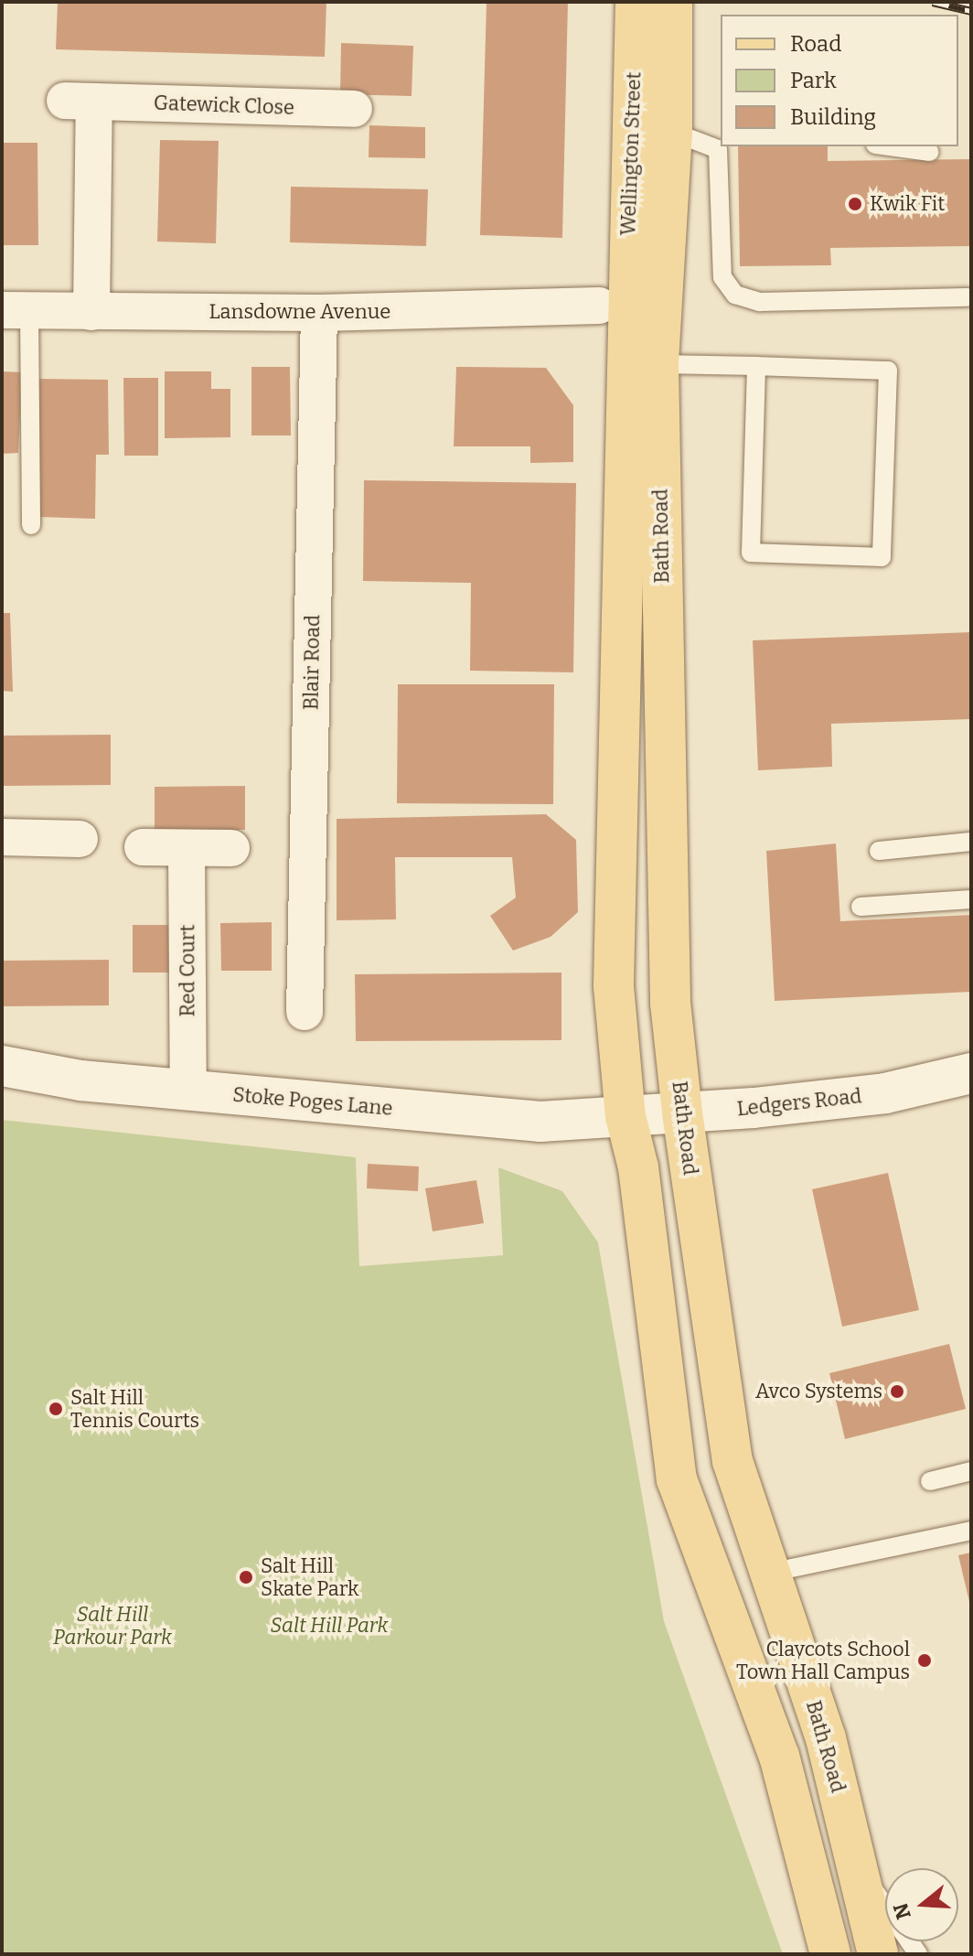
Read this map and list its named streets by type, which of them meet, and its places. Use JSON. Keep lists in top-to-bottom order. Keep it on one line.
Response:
{"streets":{"main road":["Wellington Street","Bath Road"],"street":["Gatewick Close","Lansdowne Avenue","Blair Road","Red Court","Stoke Poges Lane","Ledgers Road"]},"crossings":[["Gatewick Close","Lansdowne Avenue"],["Wellington Street","Lansdowne Avenue"],["Wellington Street","Bath Road"],["Lansdowne Avenue","Bath Road"],["Lansdowne Avenue","Blair Road"],["Bath Road","Stoke Poges Lane"],["Bath Road","Ledgers Road"],["Red Court","Stoke Poges Lane"],["Stoke Poges Lane","Ledgers Road"]],"parks":["Salt Hill Parkour Park","Salt Hill Park"],"places":["Kwik Fit","Avco Systems","Salt Hill Tennis Courts","Salt Hill Skate Park","Claycots School Town Hall Campus"],"legend":["Road","Park","Building"],"north":"left"}
